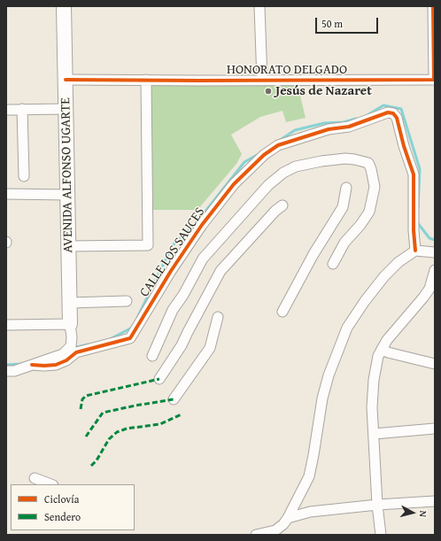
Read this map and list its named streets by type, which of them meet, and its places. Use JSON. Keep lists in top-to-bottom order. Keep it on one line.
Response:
{"streets":{"street":["HONORATO DELGADO","AVENIDA ALFONSO UGARTE","CALLE LOS SAUCES"]},"crossings":[["HONORATO DELGADO","AVENIDA ALFONSO UGARTE"]],"places":["Jesús de Nazaret"],"legend":["Ciclovía","Sendero"],"scale_bar":"50 m","north":"right"}
